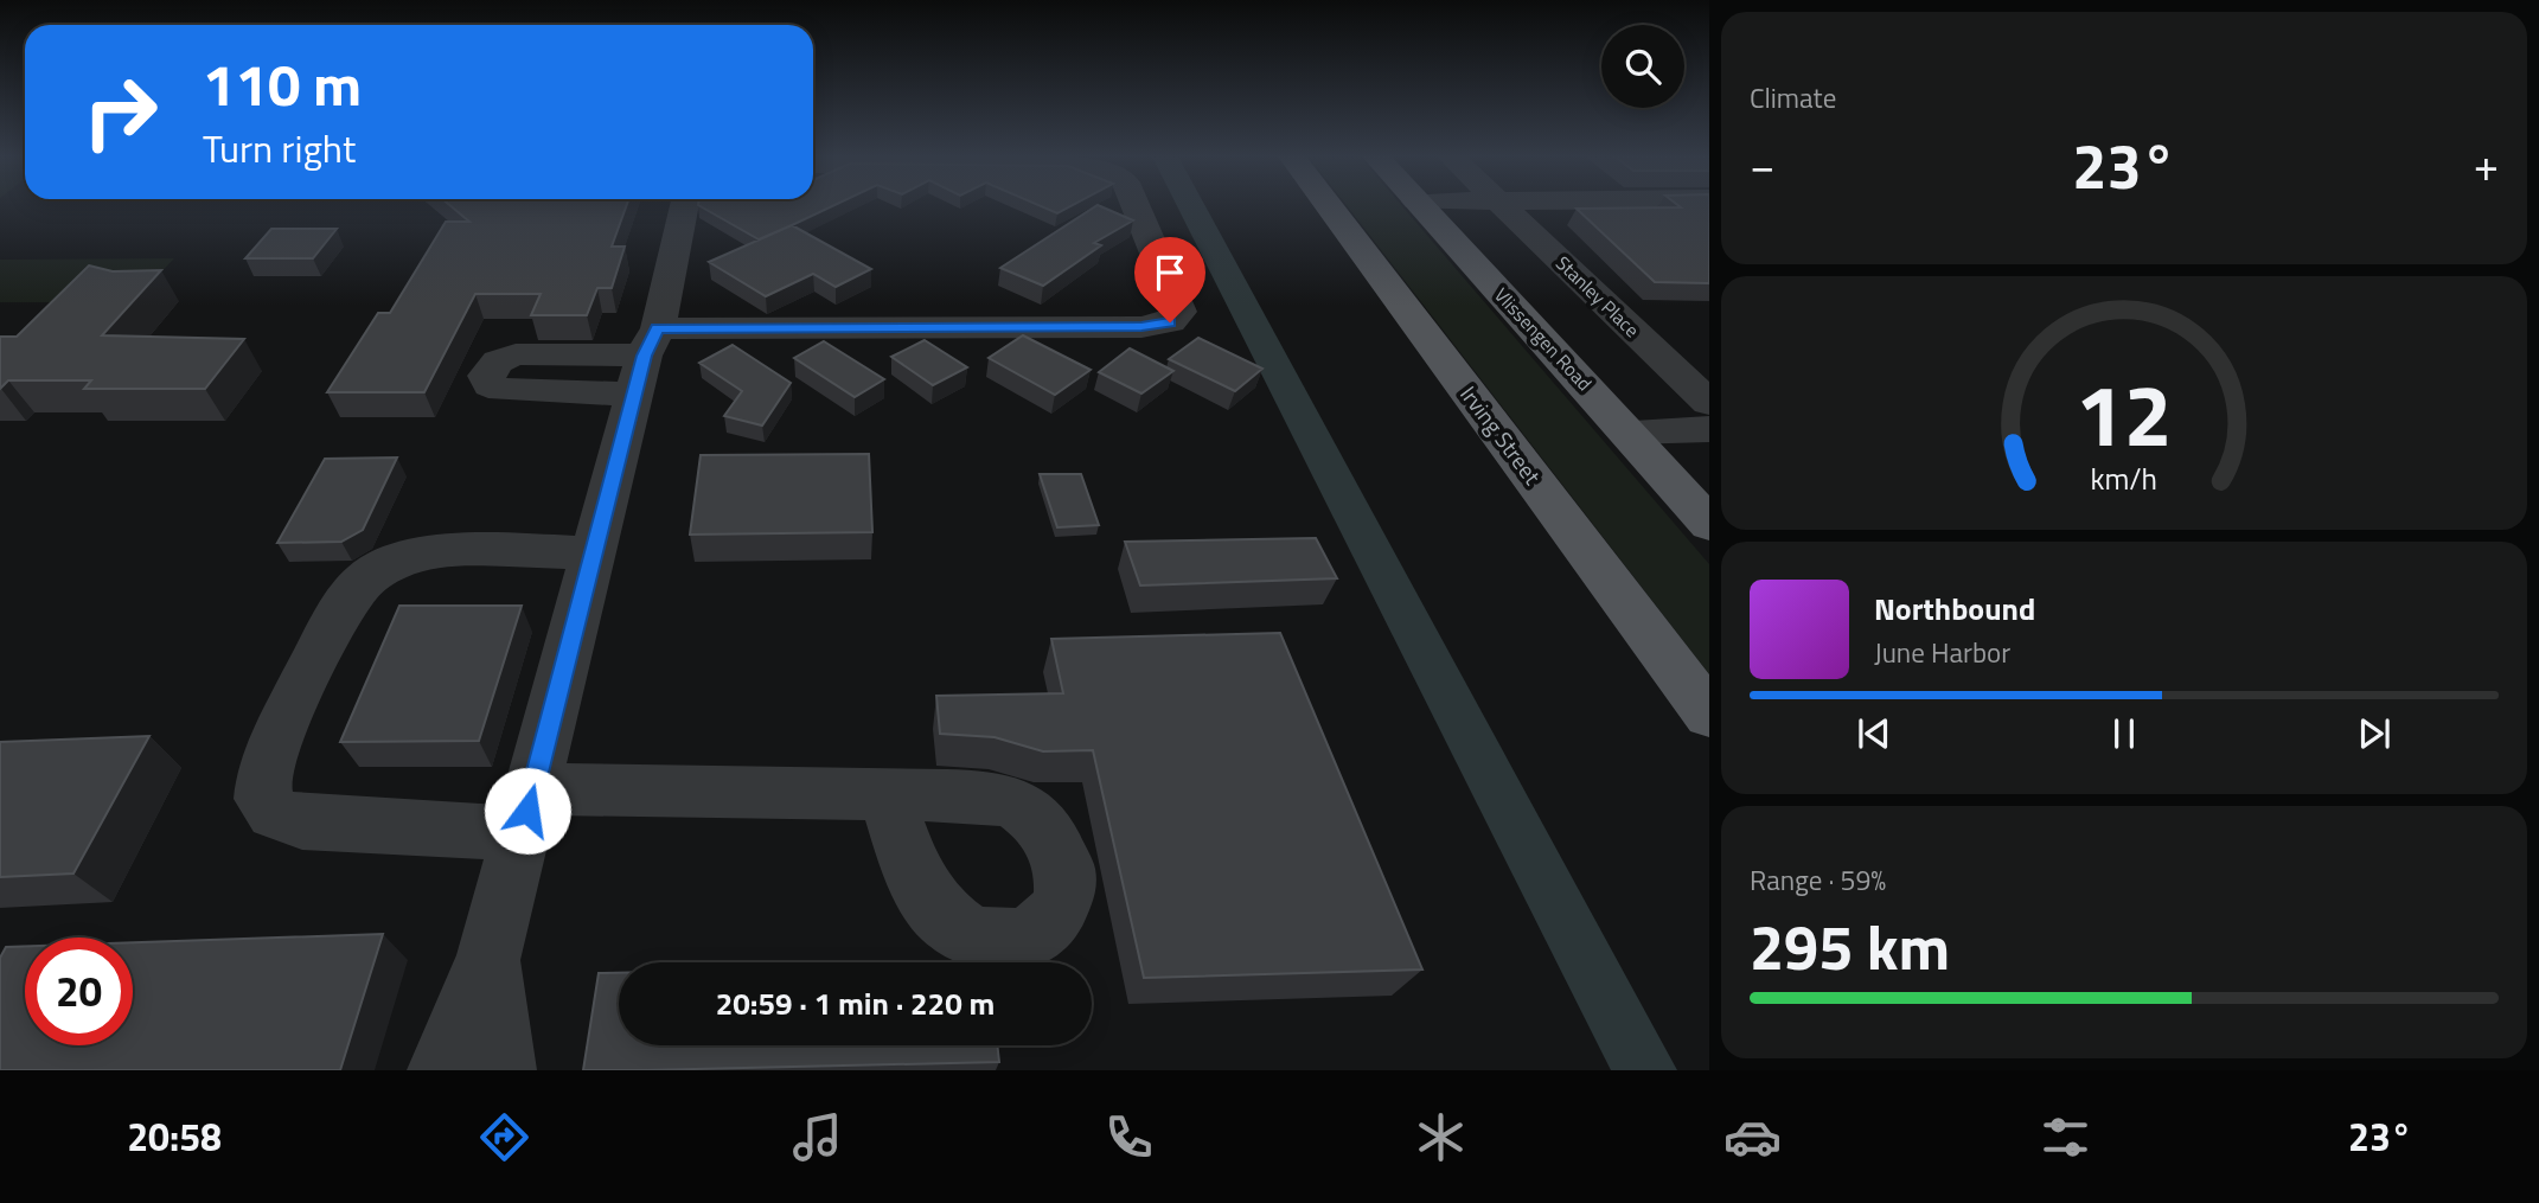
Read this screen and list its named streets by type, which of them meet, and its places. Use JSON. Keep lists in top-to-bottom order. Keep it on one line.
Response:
{"streets":{"main road":["Vlissengen Road","Irving Street"],"street":["Stanley Place"]},"page":{"tile":["Climate",["Range · 59%","295 km"]],"turn":["110 m","Turn right"],"heat":["−","23°","+"],"song":["Northbound","June Harbor"],"limit":"20","trip":"20:59 · 1 min · 220 m","tabs":["20:58","23°"],"gauge":["12","km/h"]}}
